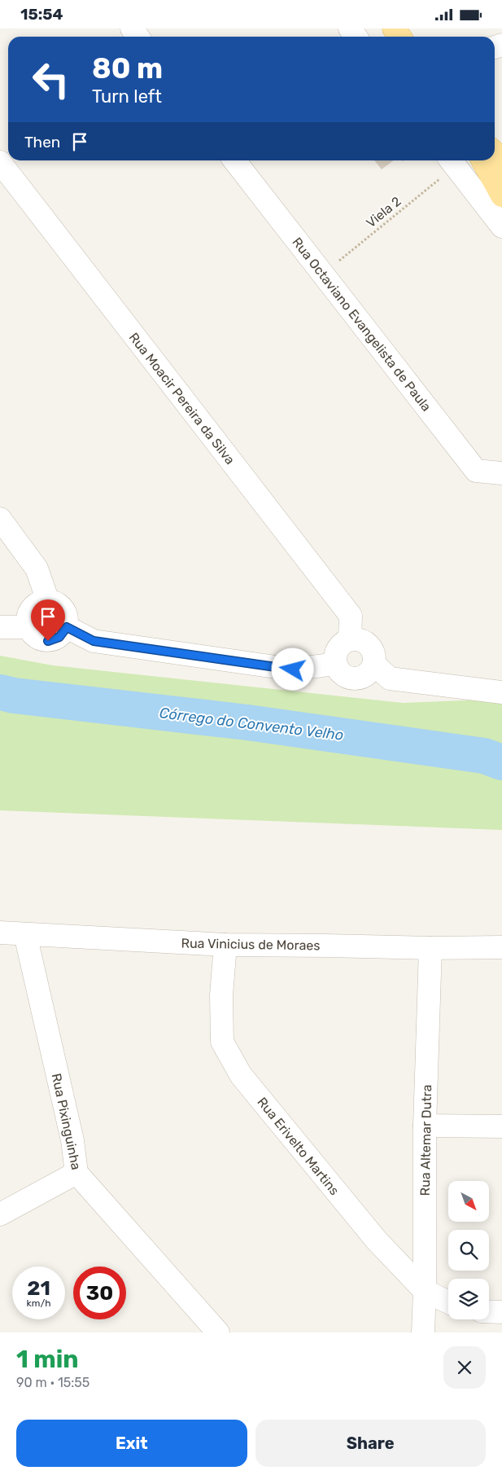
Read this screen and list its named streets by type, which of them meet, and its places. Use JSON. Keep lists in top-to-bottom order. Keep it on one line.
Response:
{"streets":{"street":["Rua Octaviano Evangelista de Paula","Rua Moacir Pereira da Silva","Rua Vinicius de Moraes","Rua Pixinguinha","Rua Altemar Dutra","Rua Erivelto Martins"],"path":["Viela 2"]},"crossings":[["Viela 2","Rua Octaviano Evangelista de Paula"],["Rua Vinicius de Moraes","Rua Pixinguinha"],["Rua Vinicius de Moraes","Rua Altemar Dutra"],["Rua Vinicius de Moraes","Rua Erivelto Martins"],["Rua Altemar Dutra","Rua Erivelto Martins"]],"water":["Córrego do Convento Velho"],"north":"bottom right","page":{"status":"15:54","turn":["80 m","Turn left"],"then":"Then","speed":"21 km/h","limit":"30","heading":["1 min","90 m · 15:55"],"buttons":["Exit","Share"]}}
